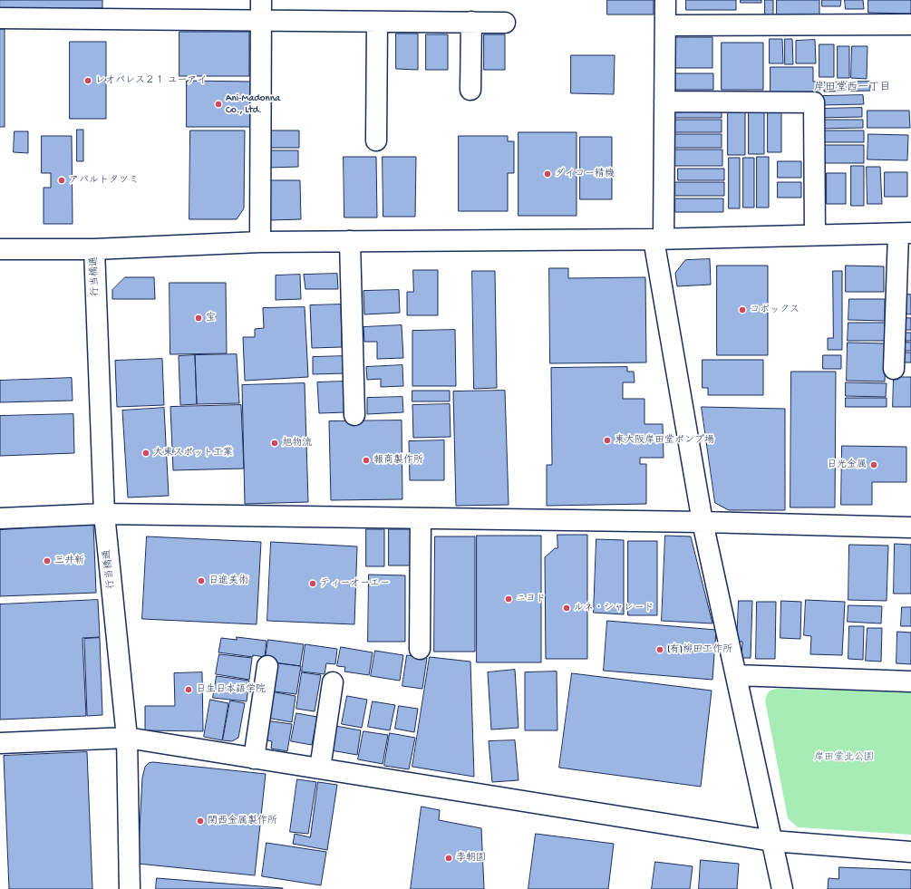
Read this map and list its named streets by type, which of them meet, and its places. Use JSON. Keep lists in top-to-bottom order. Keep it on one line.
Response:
{"streets":{"street":["行当橋通"]},"districts":["岸田堂西一丁目"],"parks":["岸田堂北公園"],"places":["レオパレス２１ ユーアイ","Ani-Madonna Co., Ltd.","ダイコー精機","アパルトタツミ","コボックス","宝","東大阪岸田堂ポンプ場","旭物流","大東スポット工業","報商製作所","日光金属","三井新","日進美術","ティーオーエー","ニヨド","ルネ・シャレード","(有)柳田工作所","日生日本語学院","関西金属製作所","李朝園"]}
